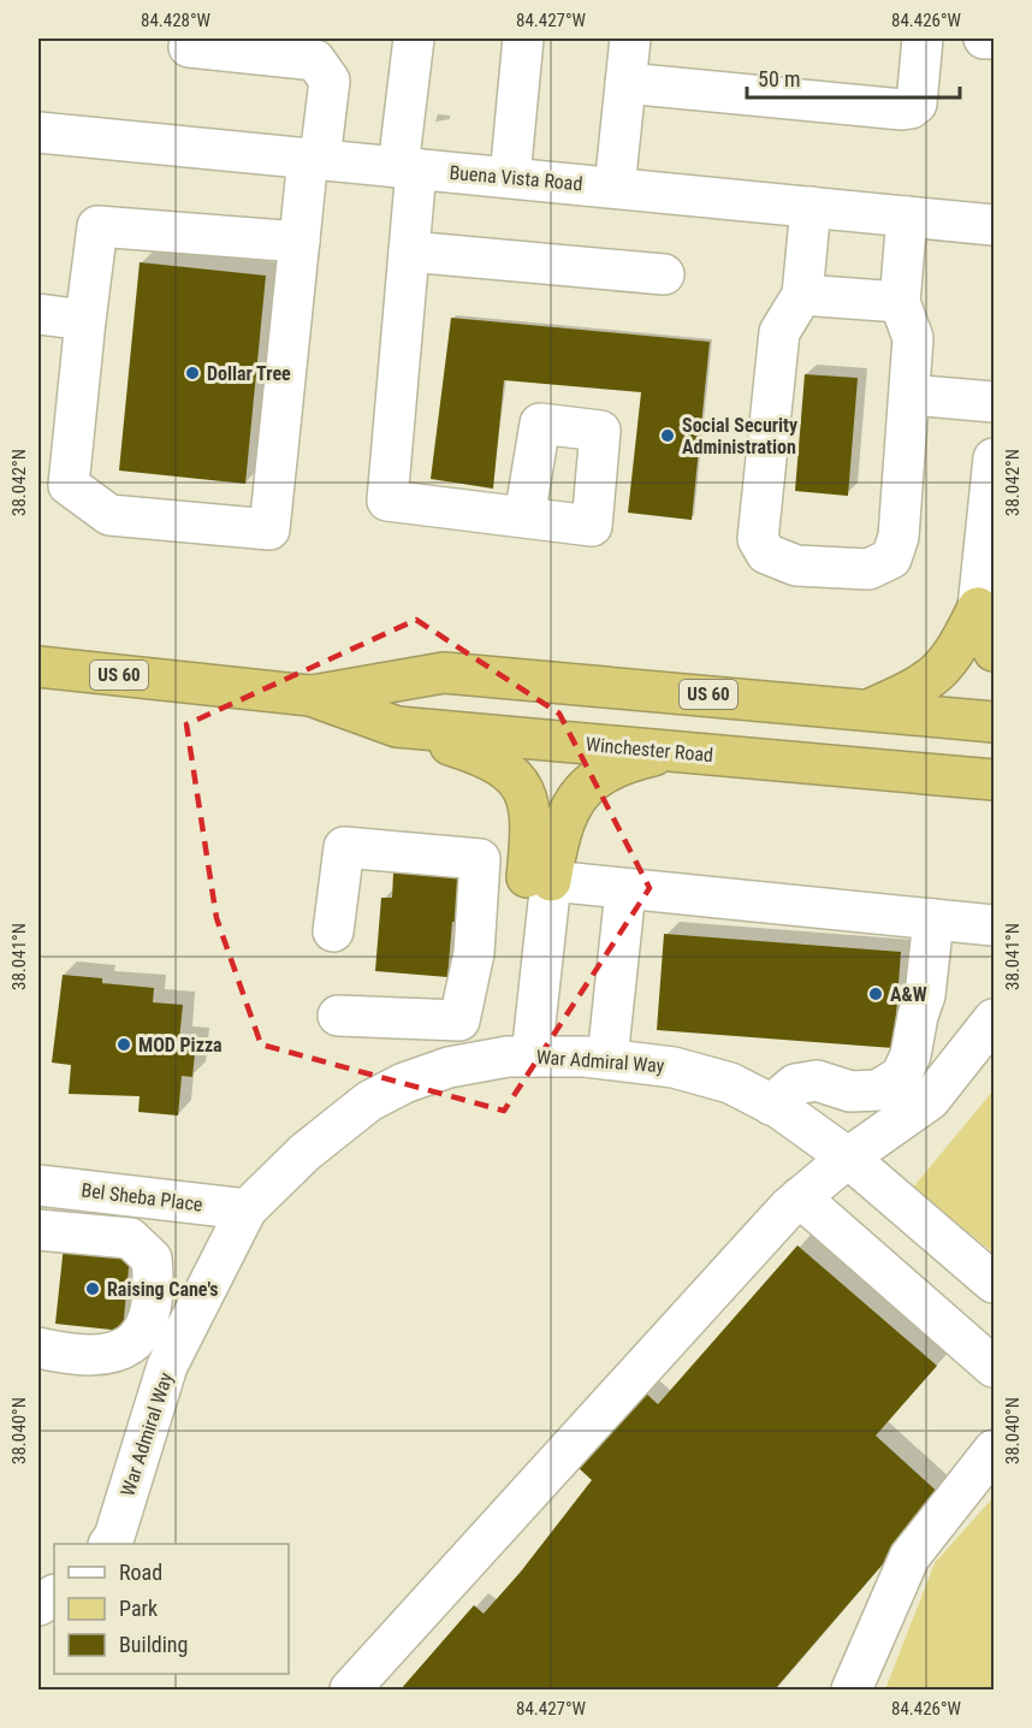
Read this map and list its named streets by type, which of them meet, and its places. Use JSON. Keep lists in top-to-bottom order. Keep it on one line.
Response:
{"streets":{"highway":["US 60","Winchester Road"],"street":["Buena Vista Road","War Admiral Way","Bel Sheba Place"]},"crossings":[["War Admiral Way","Bel Sheba Place"]],"places":["Dollar Tree","Social Security Administration","A&W","MOD Pizza","Raising Cane's"],"legend":["Road","Park","Building"],"scale_bar":"50 m","coordinates":["84.428°W","84.427°W","84.426°W","38.042°N","38.041°N","38.040°N"]}
